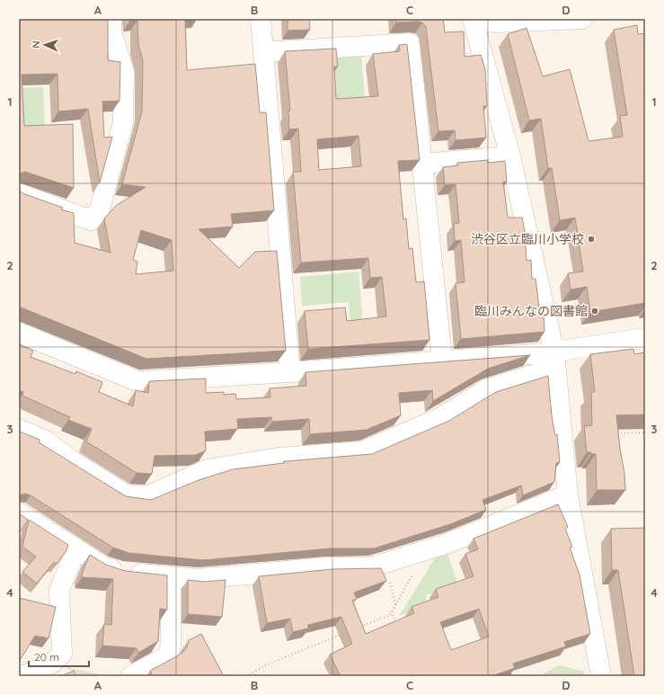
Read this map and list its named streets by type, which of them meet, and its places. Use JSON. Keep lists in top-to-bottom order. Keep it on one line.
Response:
{"places":["渋谷区立臨川小学校","臨川みんなの図書館"],"scale_bar":"20 m","north":"left","grid":{"columns":["A","B","C","D"],"rows":["1","2","3","4"]}}
